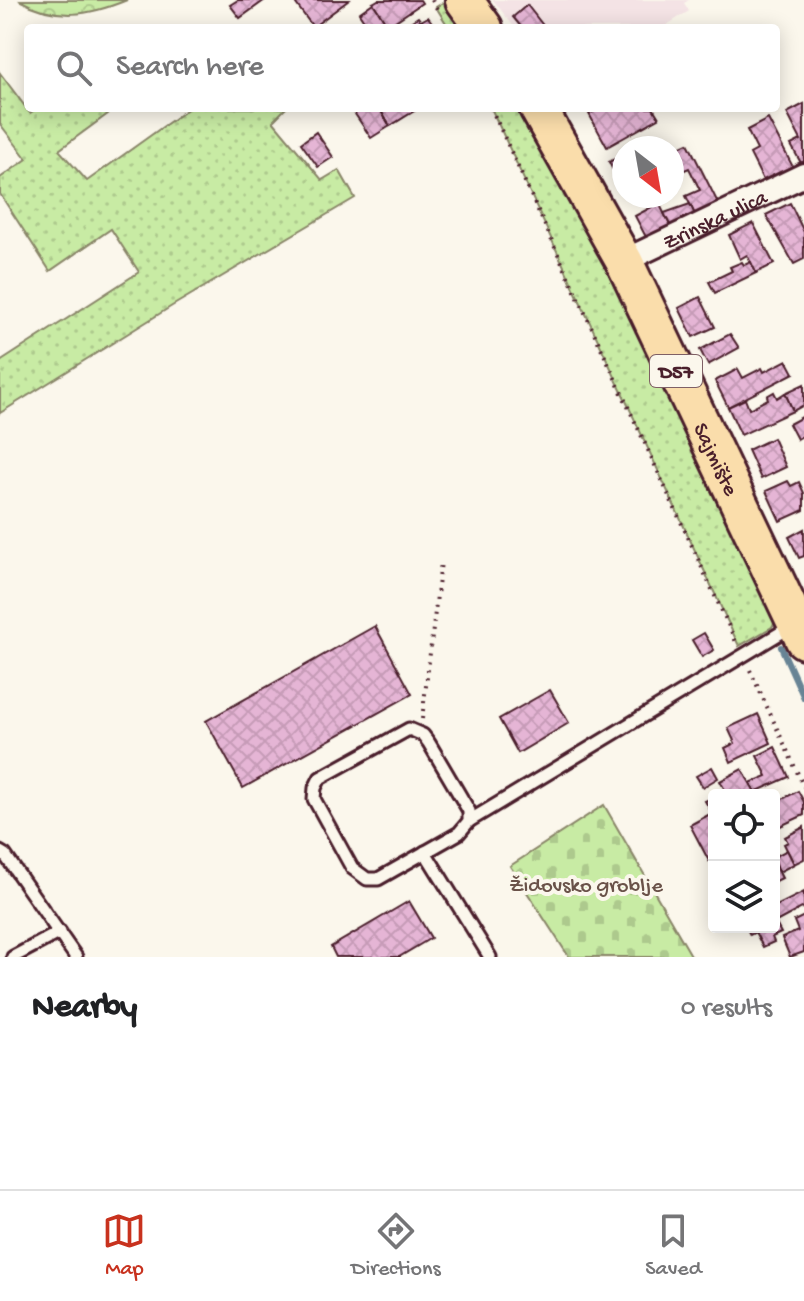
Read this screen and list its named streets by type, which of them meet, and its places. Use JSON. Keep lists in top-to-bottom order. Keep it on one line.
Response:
{"streets":{"main road":["D57","Sajmište"],"street":["Zrinska ulica"]},"crossings":[["Zrinska ulica","Sajmište"]],"parks":["Židovsko groblje"],"north":"bottom right","page":{"search":"Search here","heading":["Nearby","0 results"],"nav":["Map","Directions","Saved"]}}
